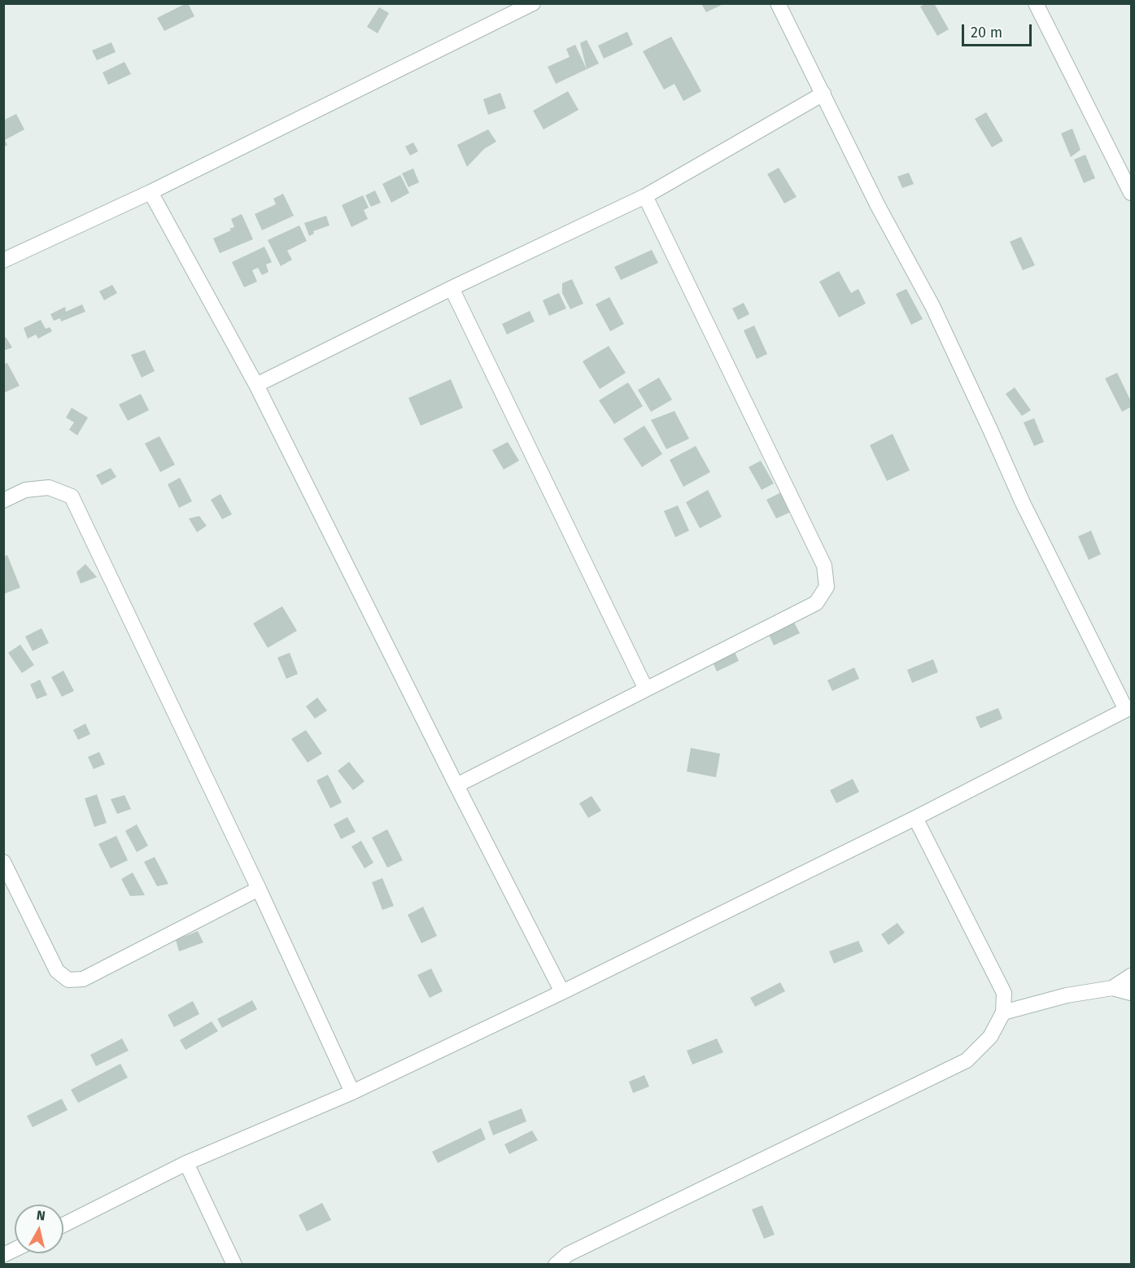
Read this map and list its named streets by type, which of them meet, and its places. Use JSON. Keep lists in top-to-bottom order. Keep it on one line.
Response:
{"scale_bar":"20 m","north":"top"}
